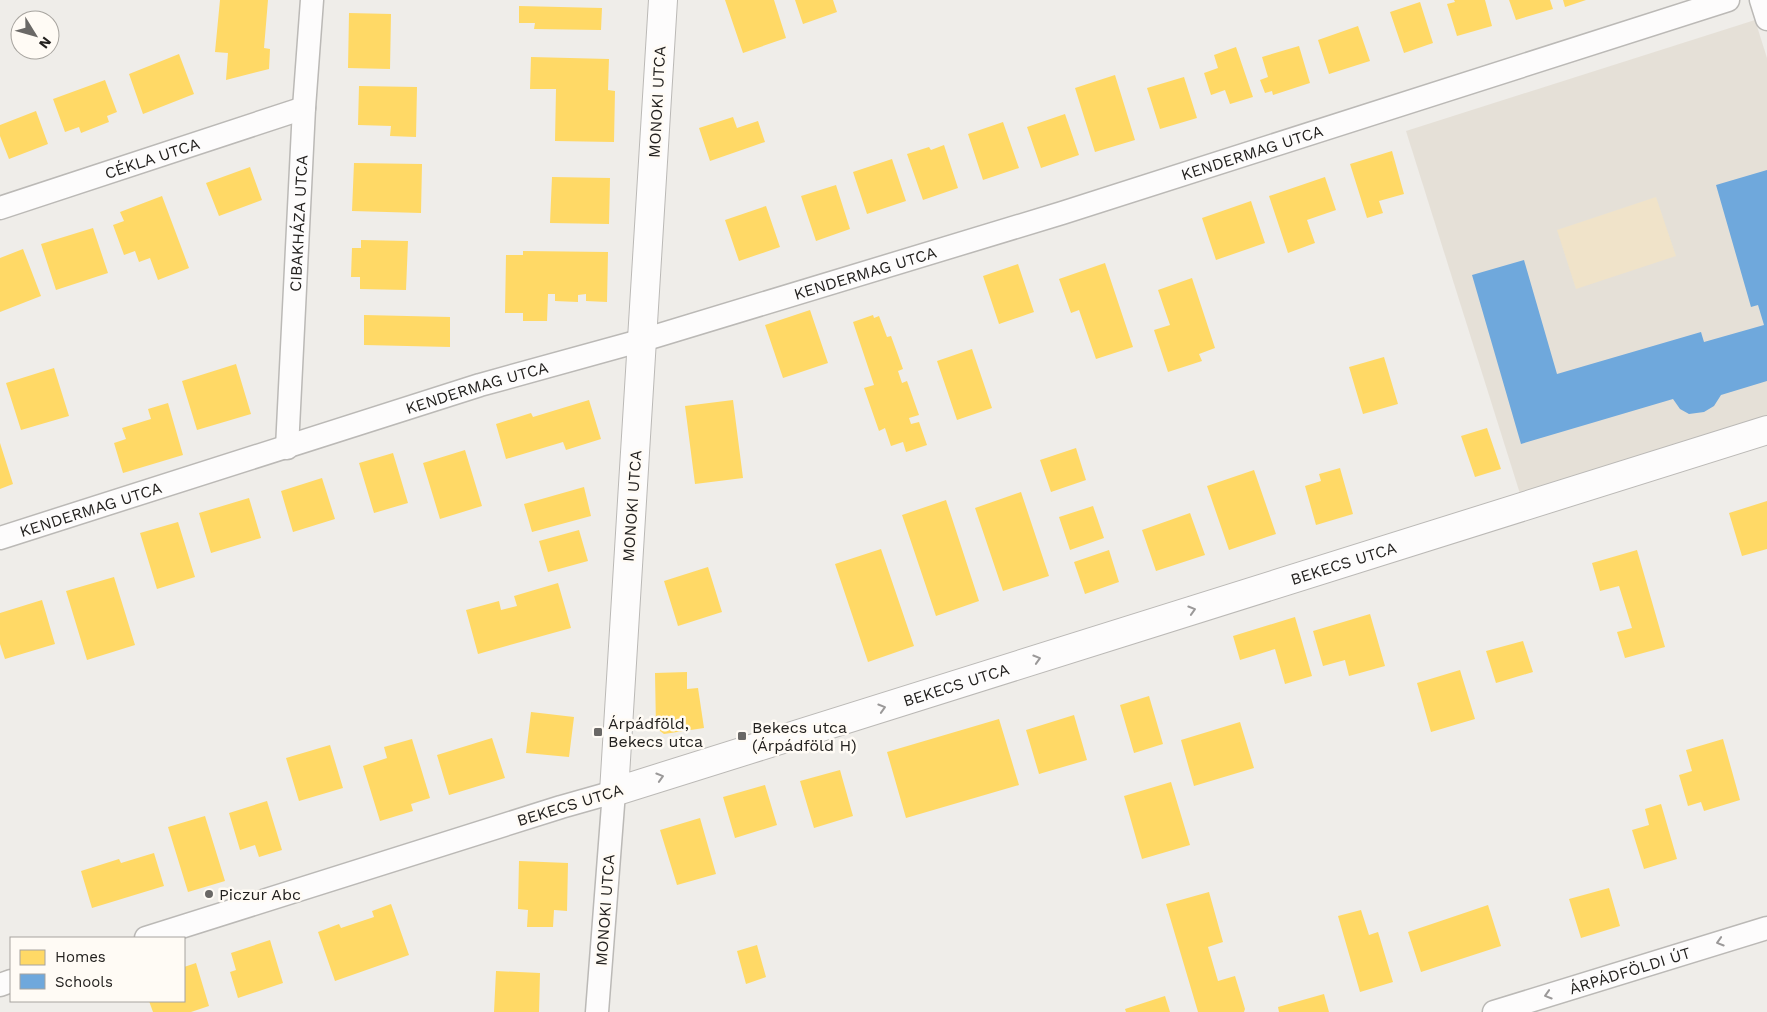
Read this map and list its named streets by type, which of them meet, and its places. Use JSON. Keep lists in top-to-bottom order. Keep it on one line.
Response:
{"streets":{"street":["MONOKI UTCA","KENDERMAG UTCA","CÉKLA UTCA","CIBAKHÁZA UTCA","BEKECS UTCA","ÁRPÁDFÖLDI ÚT"]},"crossings":[["MONOKI UTCA","KENDERMAG UTCA"],["MONOKI UTCA","BEKECS UTCA"],["KENDERMAG UTCA","CIBAKHÁZA UTCA"],["CÉKLA UTCA","CIBAKHÁZA UTCA"]],"one_way":["BEKECS UTCA","ÁRPÁDFÖLDI ÚT"],"places":{"transit":["Árpádföld, Bekecs utca","Bekecs utca (Árpádföld H)"],"other":["Piczur Abc"]},"legend":["Homes","Schools"],"north":"bottom right"}
